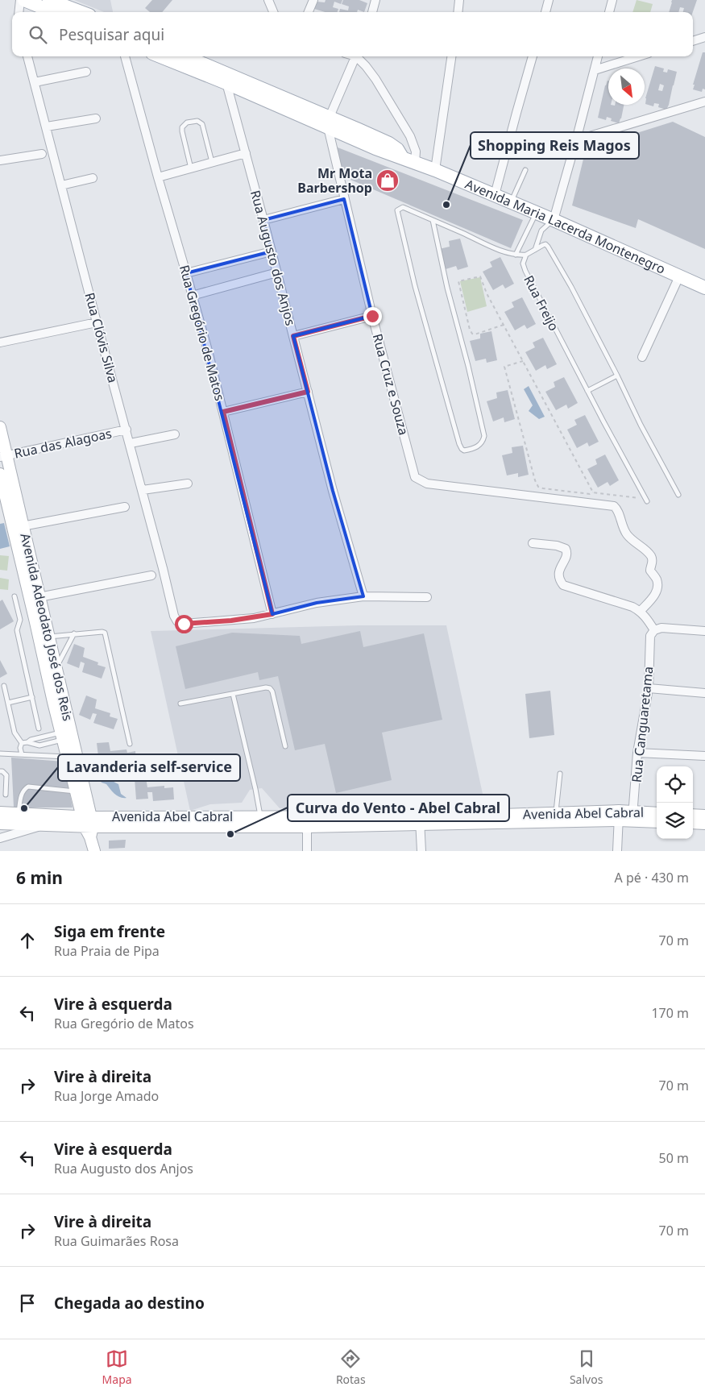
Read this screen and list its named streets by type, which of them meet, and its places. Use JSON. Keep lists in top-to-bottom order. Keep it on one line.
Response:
{"streets":{"main road":["Avenida Maria Lacerda Montenegro","Avenida Adeodato José dos Reis","Avenida Abel Cabral"],"street":["Rua Augusto dos Anjos","Rua Gregório de Matos","Rua Clóvis Silva","Rua Cruz e Souza","Rua das Alagoas","Rua Canguaretama"],"lane":["Rua Freijo"]},"crossings":[["Avenida Maria Lacerda Montenegro","Rua Augusto dos Anjos"],["Avenida Maria Lacerda Montenegro","Rua Cruz e Souza"],["Rua Gregório de Matos","Rua Clóvis Silva"],["Rua Clóvis Silva","Rua das Alagoas"],["Rua das Alagoas","Avenida Adeodato José dos Reis"],["Avenida Adeodato José dos Reis","Avenida Abel Cabral"],["Rua Canguaretama","Avenida Abel Cabral"]],"places":{"shop":["Mr Mota Barbershop"],"other":["Shopping Reis Magos","Lavanderia self-service","Curva do Vento - Abel Cabral"]},"north":"bottom right","page":{"search":"Pesquisar aqui","heading":["6 min","A pé · 430 m"],"list":[["Siga em frente","Rua Praia de Pipa","70 m"],["Vire à esquerda","Rua Gregório de Matos","170 m"],["Vire à direita","Rua Jorge Amado","70 m"],["Vire à esquerda","Rua Augusto dos Anjos","50 m"],["Vire à direita","Rua Guimarães Rosa","70 m"],"Chegada ao destino"],"nav":["Mapa","Rotas","Salvos"]}}
